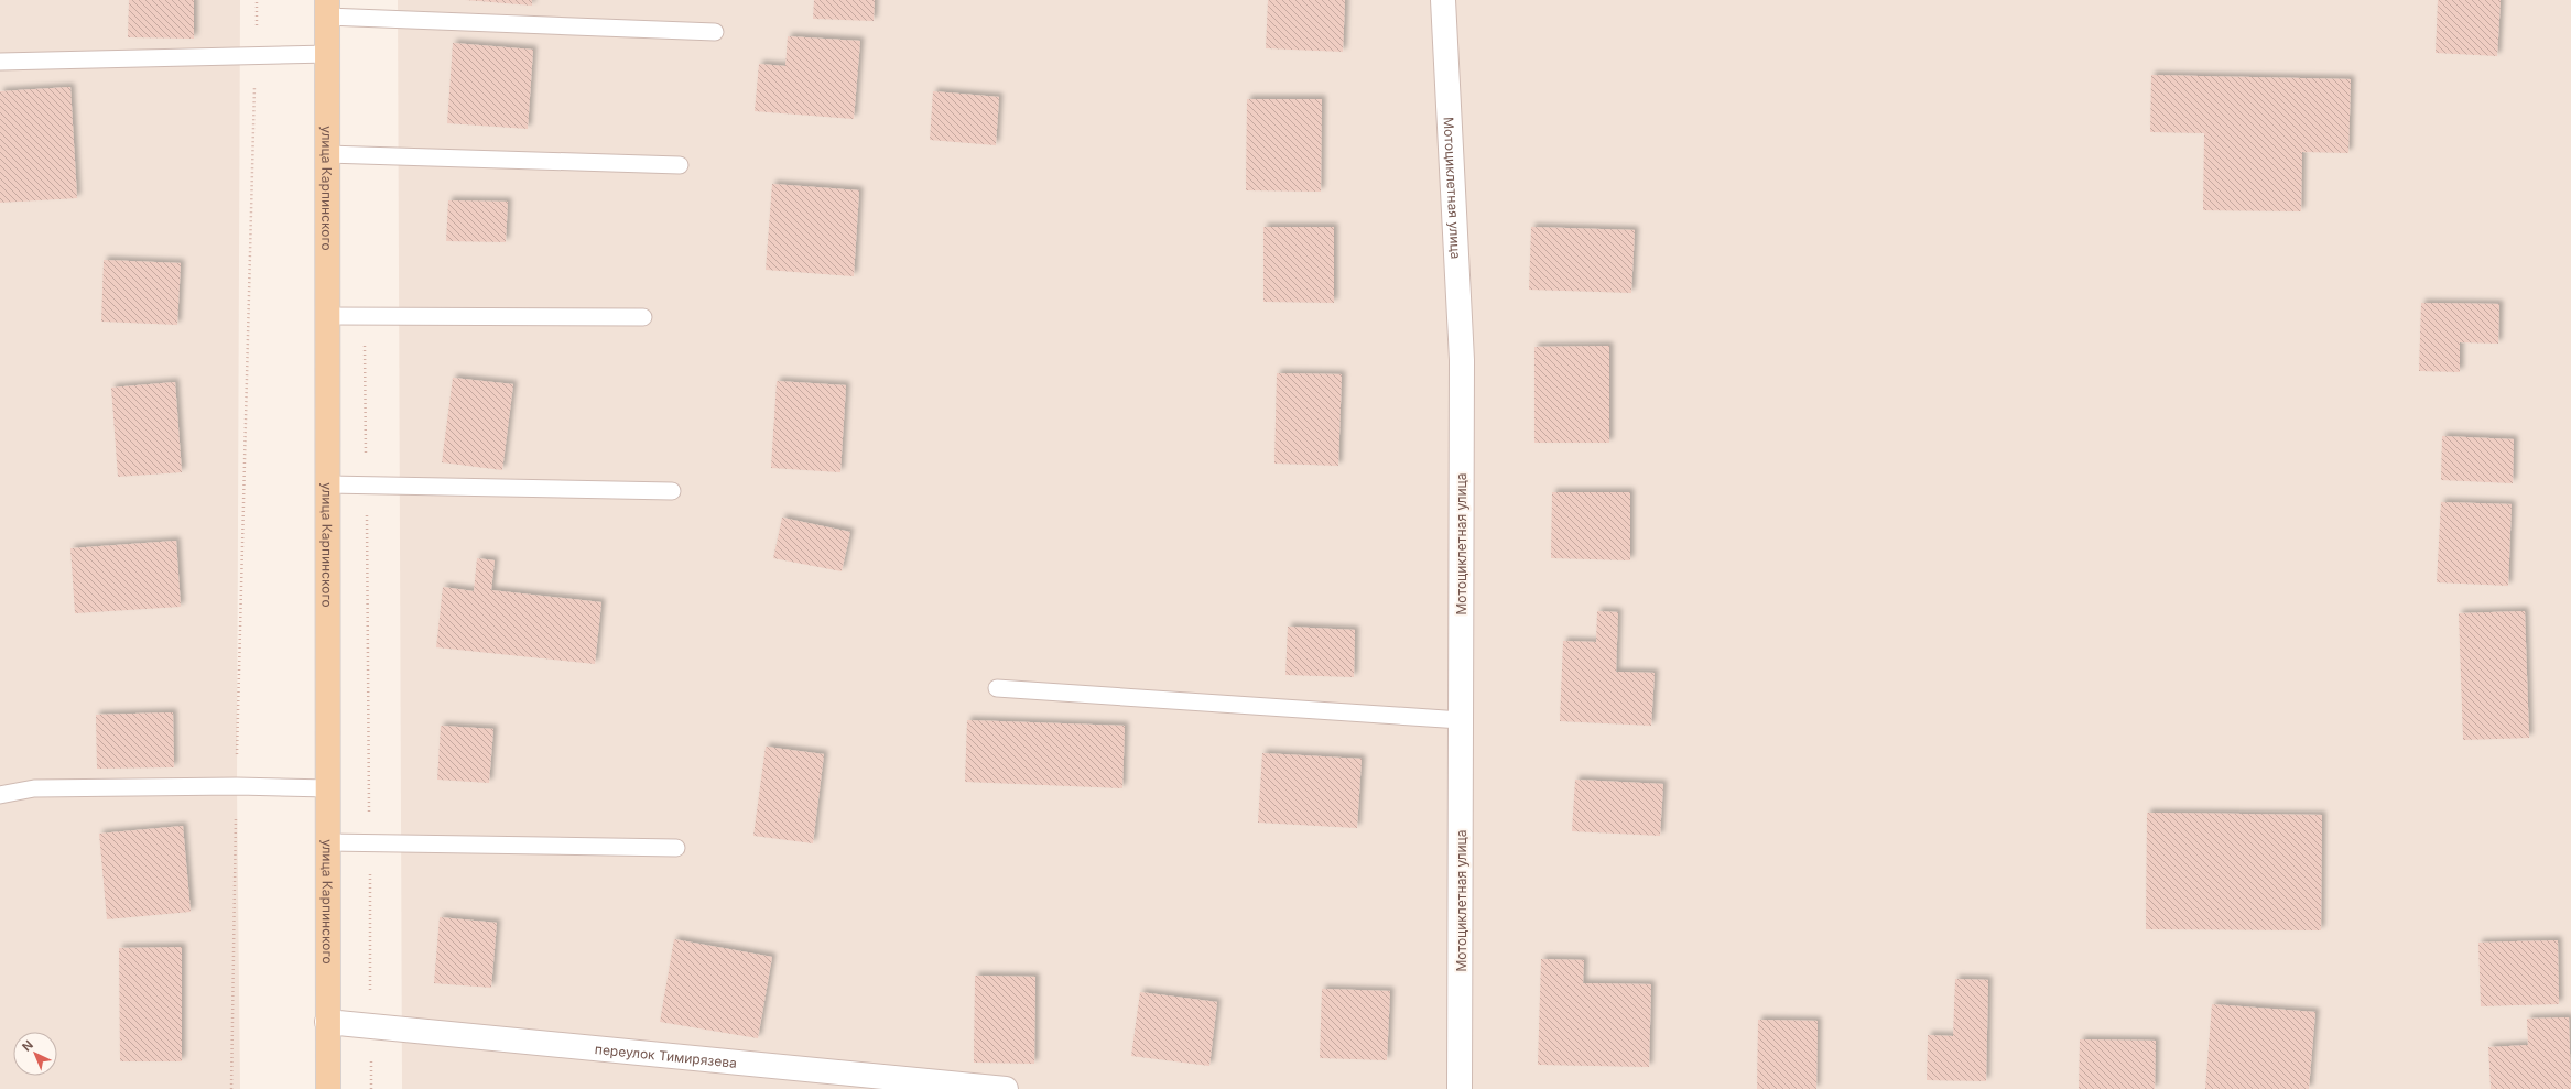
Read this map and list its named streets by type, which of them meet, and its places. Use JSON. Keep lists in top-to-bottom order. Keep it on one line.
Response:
{"streets":{"main road":["улица Карпинского"],"street":["Мотоциклетная улица","переулок Тимирязева"]},"crossings":[["улица Карпинского","переулок Тимирязева"]],"north":"top left"}
